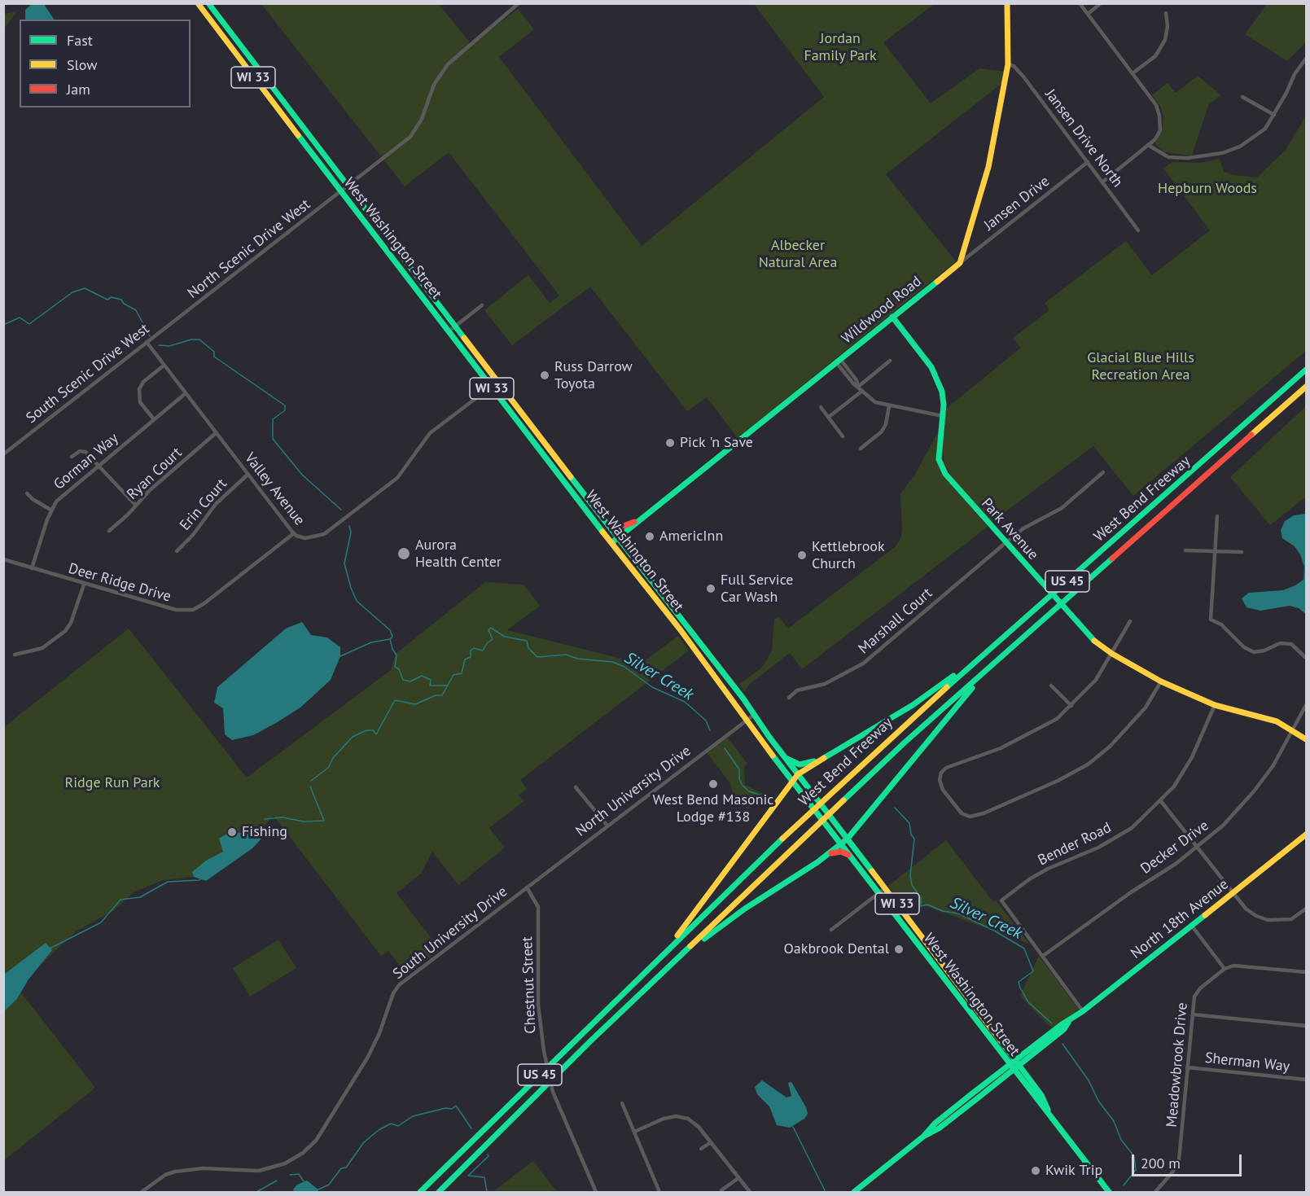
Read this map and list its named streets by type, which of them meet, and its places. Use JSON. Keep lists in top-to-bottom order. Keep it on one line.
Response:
{"streets":{"main road":["WI 33","West Washington Street","Wildwood Road","West Bend Freeway","Park Avenue","US 45","North 18th Avenue"],"street":["Jansen Drive North","Jansen Drive","North Scenic Drive West","South Scenic Drive West","Gorman Way","Ryan Court","Valley Avenue","Erin Court","Deer Ridge Drive","Marshall Court","North University Drive","Bender Road","Decker Drive","South University Drive","Chestnut Street","Sherman Way","Meadowbrook Drive"]},"crossings":[["Jansen Drive North","Jansen Drive"],["Jansen Drive","Wildwood Road"],["West Washington Street","North Scenic Drive West"],["West Washington Street","Wildwood Road"],["West Washington Street","Valley Avenue"],["West Washington Street","North University Drive"],["West Washington Street","North 18th Avenue"],["North Scenic Drive West","South Scenic Drive West"],["Wildwood Road","Park Avenue"],["South Scenic Drive West","Valley Avenue"],["Gorman Way","Valley Avenue"],["Gorman Way","Deer Ridge Drive"],["Ryan Court","Valley Avenue"],["Valley Avenue","Erin Court"],["Valley Avenue","Deer Ridge Drive"],["Park Avenue","Marshall Court"],["Park Avenue","Bender Road"],["Park Avenue","Decker Drive"],["North University Drive","South University Drive"],["North University Drive","Chestnut Street"],["Bender Road","Decker Drive"],["South University Drive","Chestnut Street"],["Sherman Way","Meadowbrook Drive"]],"water":["Silver Creek"],"parks":["Jordan Family Park","Hepburn Woods","Albecker Natural Area","Glacial Blue Hills Recreation Area","Ridge Run Park"],"places":["Russ Darrow Toyota","Pick 'n Save","AmericInn","Aurora Health Center","Kettlebrook Church","Full Service Car Wash","West Bend Masonic Lodge #138","Fishing","Oakbrook Dental","Kwik Trip"],"legend":["Fast","Slow","Jam"],"scale_bar":"200 m"}
